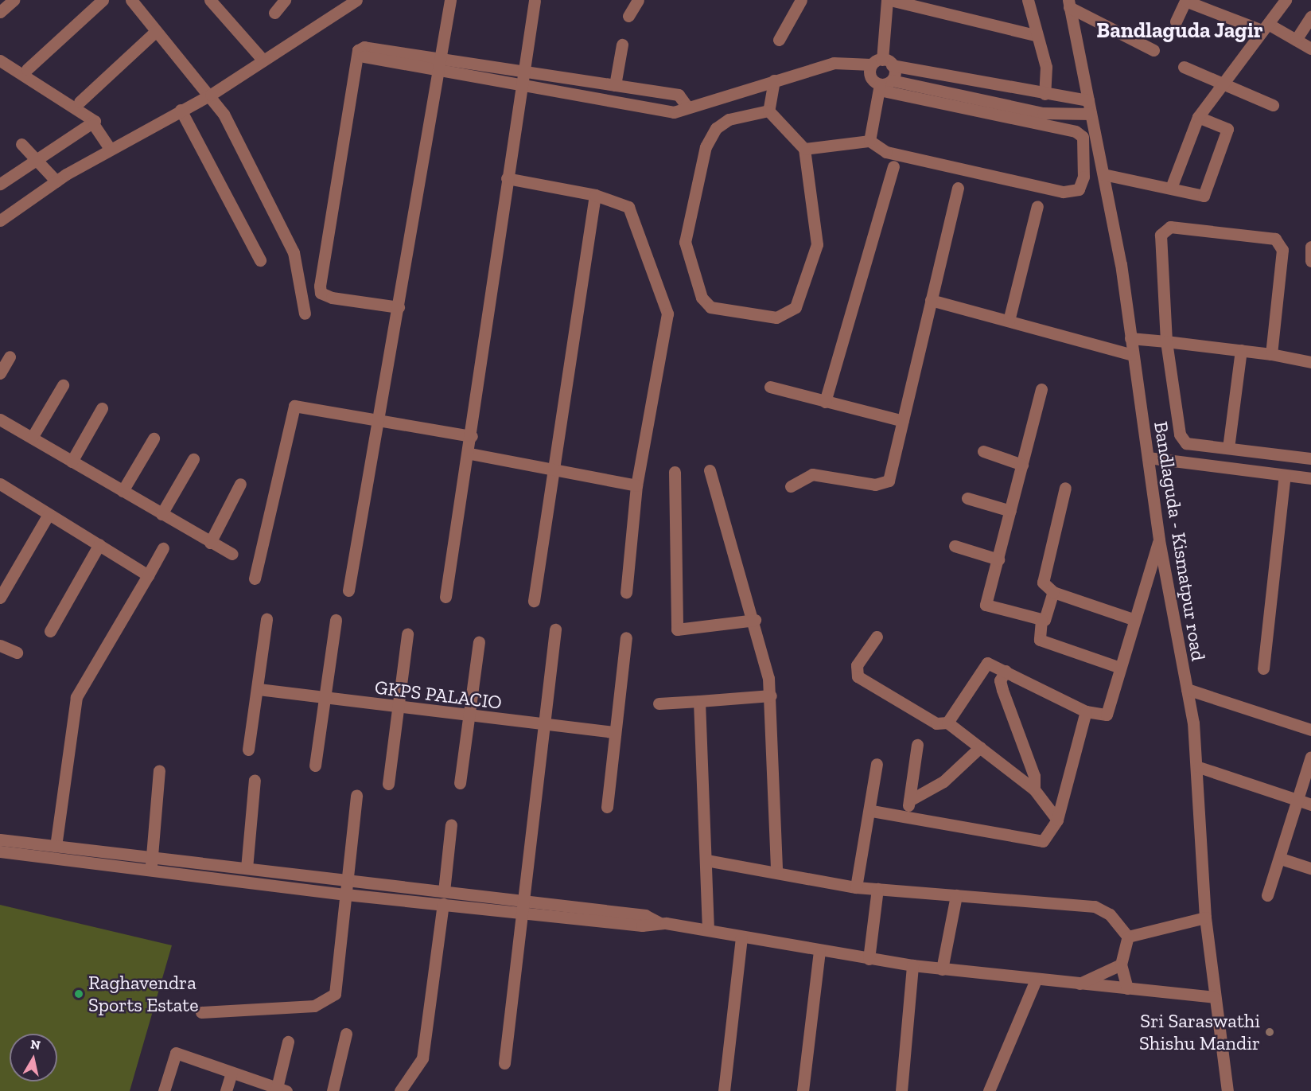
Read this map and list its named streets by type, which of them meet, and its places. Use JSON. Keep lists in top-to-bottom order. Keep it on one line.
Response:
{"streets":{"street":["Bandlaguda - Kismatpur road","GKPS PALACIO"]},"districts":["Bandlaguda Jagir"],"places":["Raghavendra Sports Estate","Sri Saraswathi Shishu Mandir"],"north":"top"}
